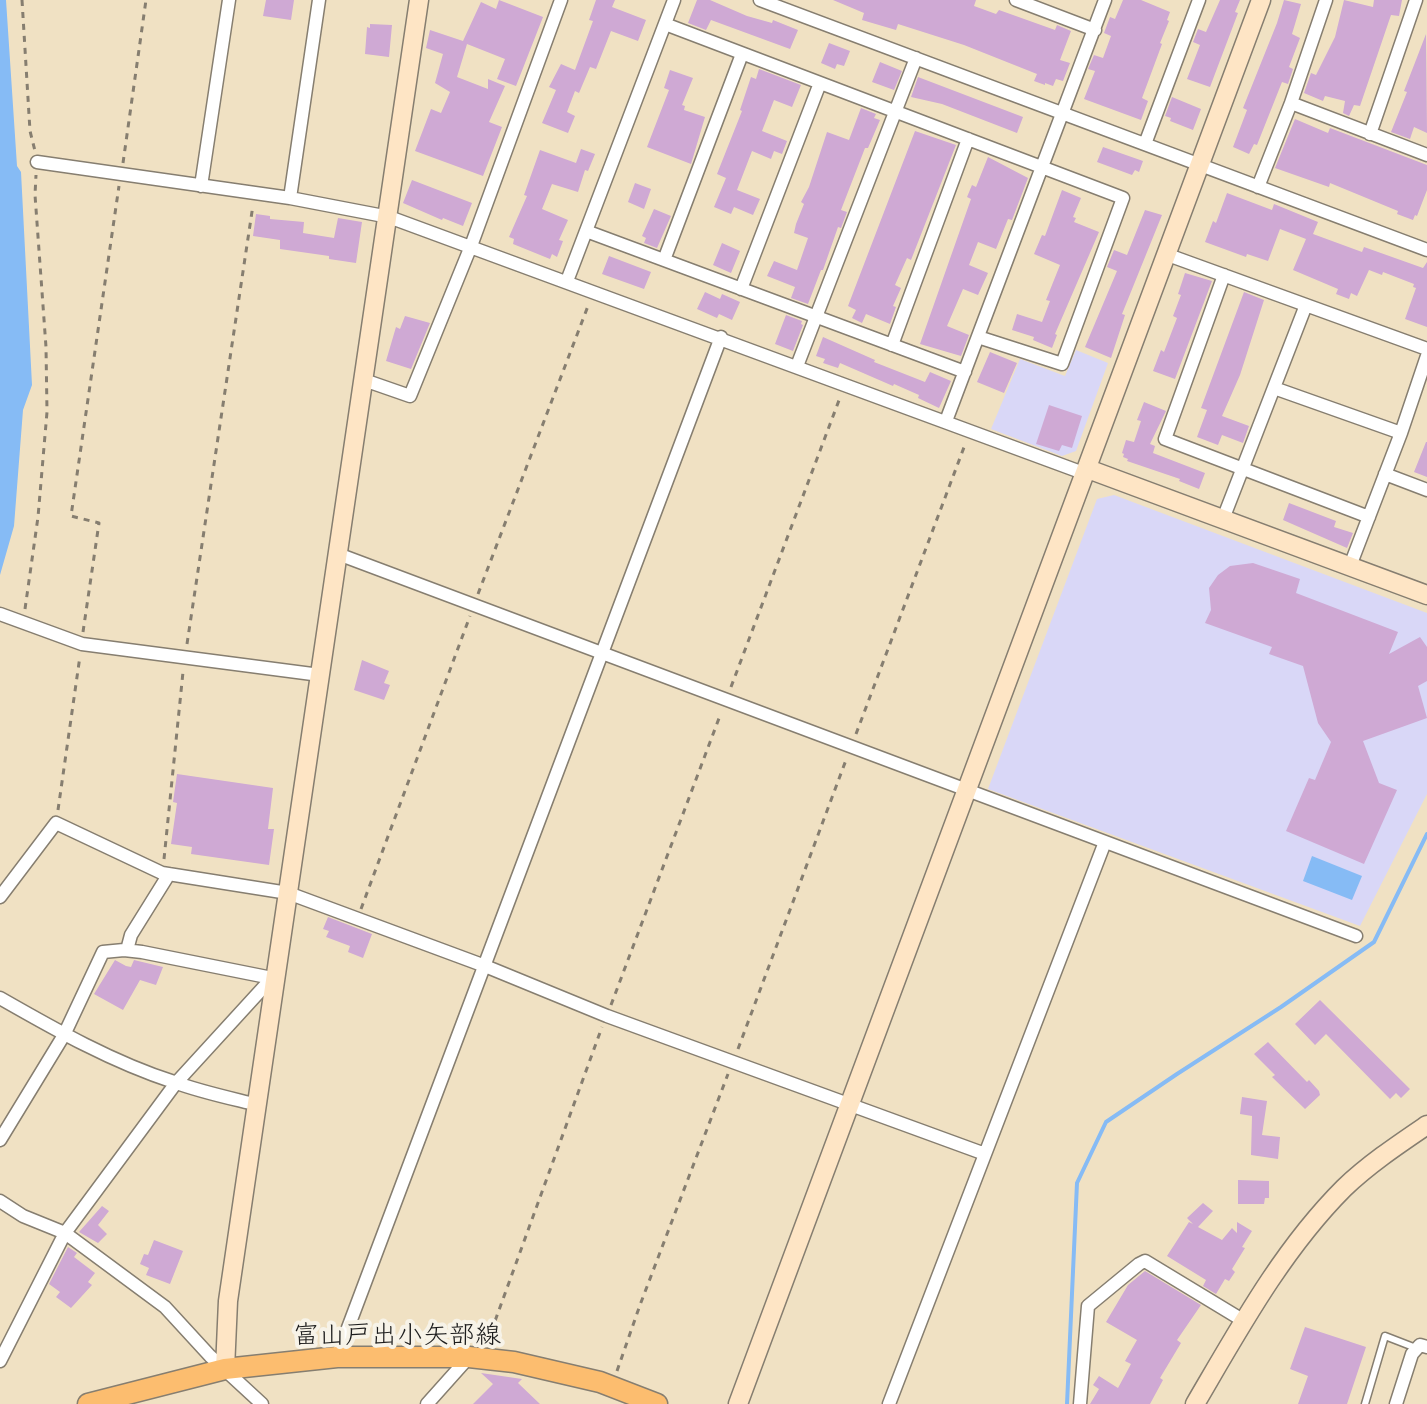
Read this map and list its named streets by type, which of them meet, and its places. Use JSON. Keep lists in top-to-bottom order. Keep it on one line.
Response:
{"streets":{"main road":["富山戸出小矢部線"]}}
